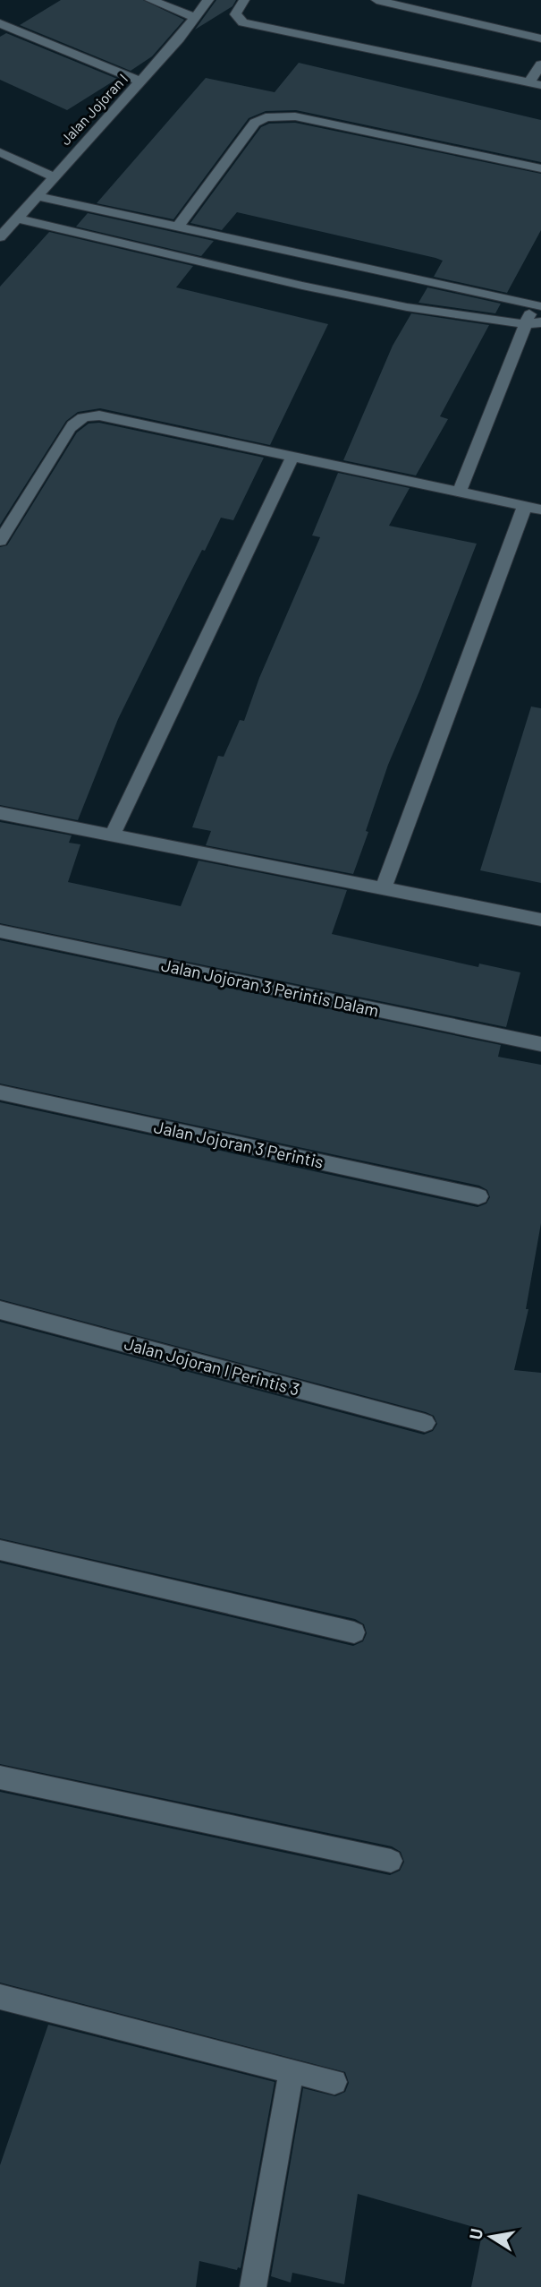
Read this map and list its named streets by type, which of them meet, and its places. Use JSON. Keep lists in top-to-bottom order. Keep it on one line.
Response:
{"streets":{"street":["Jalan Jojoran I","Jalan Jojoran 3 Perintis Dalam","Jalan Jojoran 3 Perintis","Jalan Jojoran I Perintis 3"]},"north":"left"}
